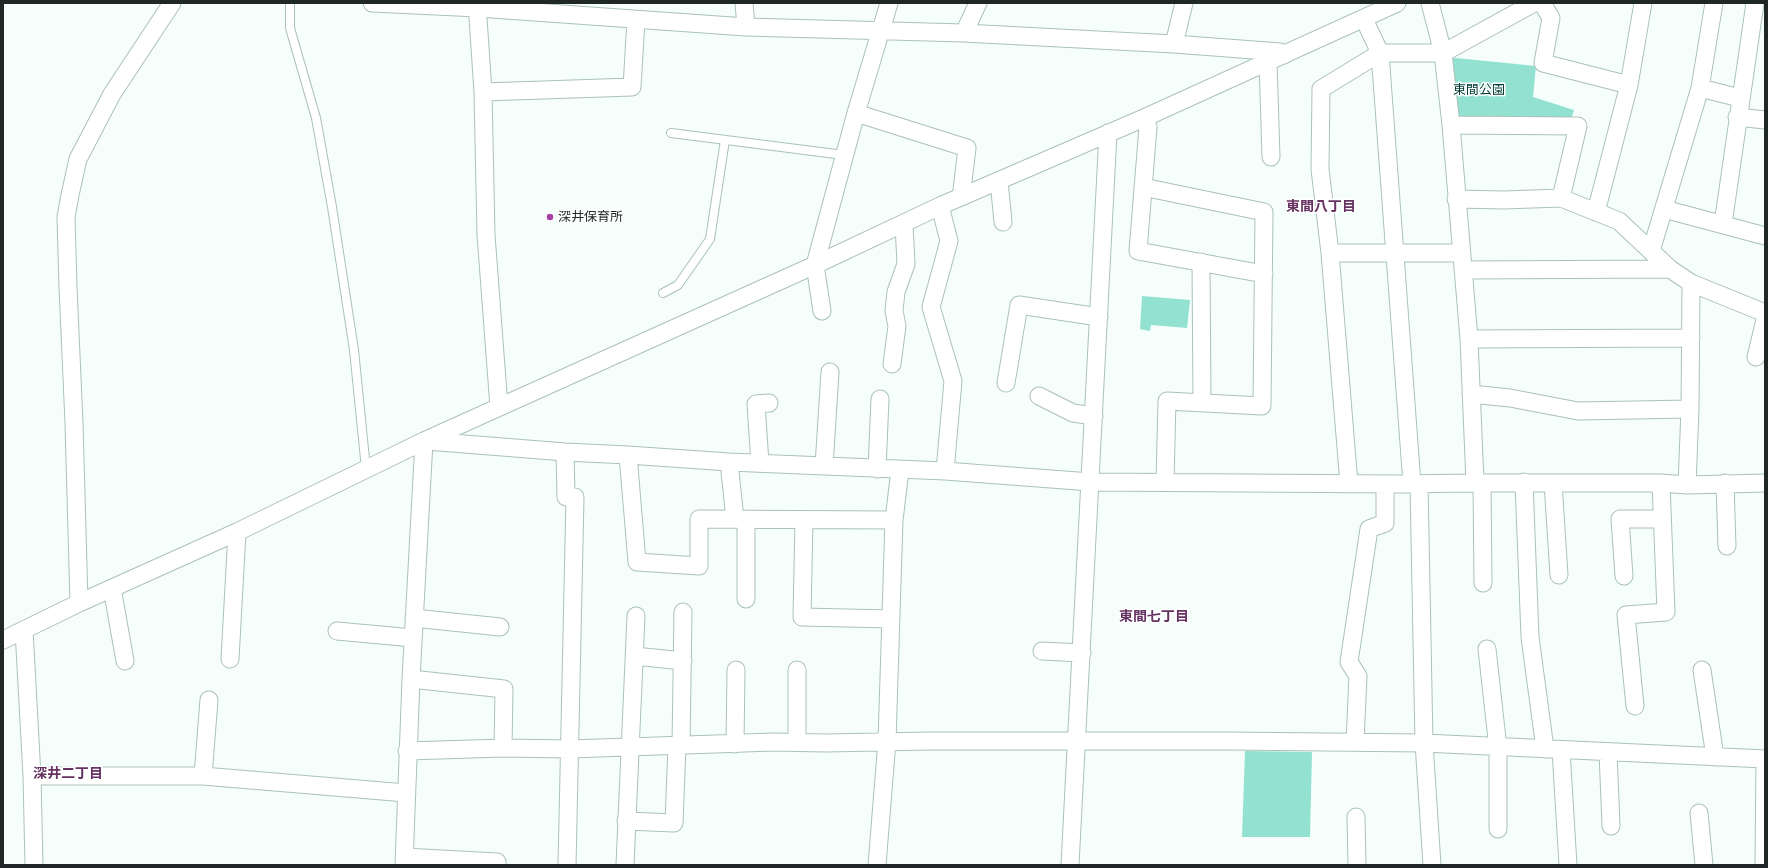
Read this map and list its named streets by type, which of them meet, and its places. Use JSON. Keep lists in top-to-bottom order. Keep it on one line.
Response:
{"districts":["東間八丁目","東間七丁目","深井二丁目"],"parks":["東間公園"],"places":["深井保育所"]}
